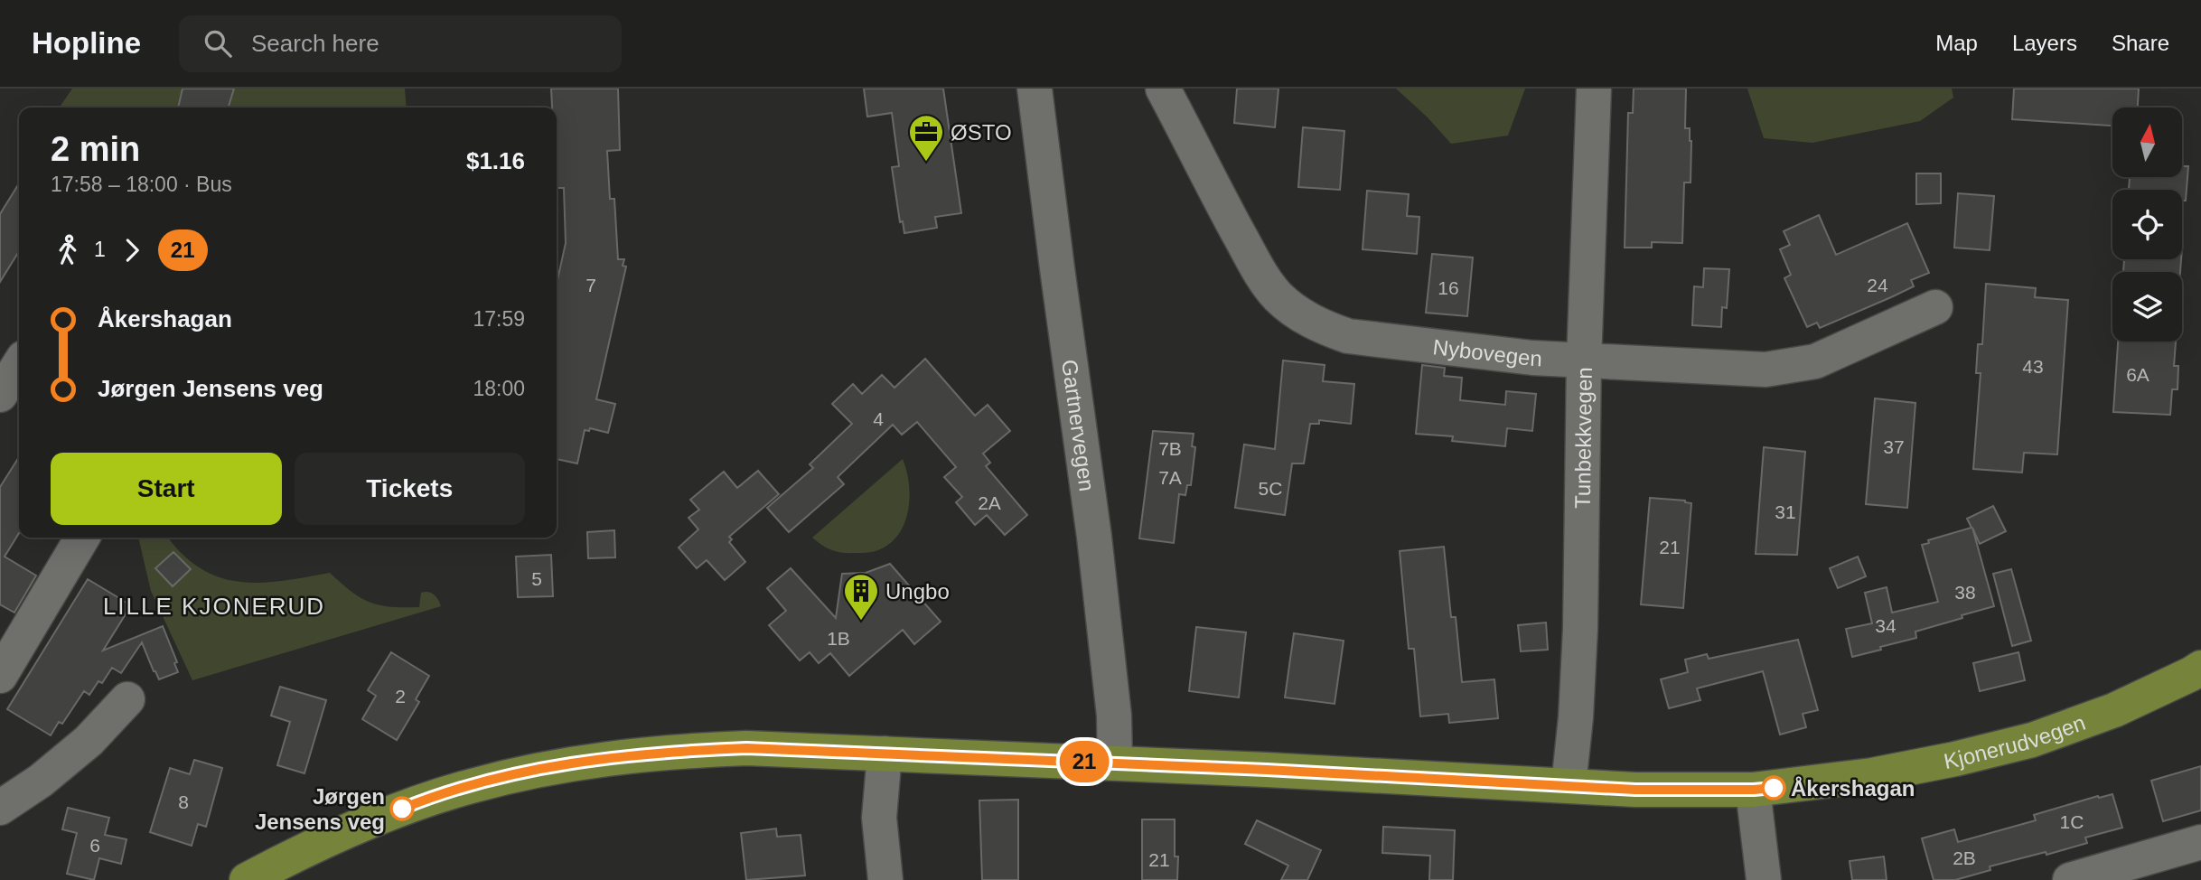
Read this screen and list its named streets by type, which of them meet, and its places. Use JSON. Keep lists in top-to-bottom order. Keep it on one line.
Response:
{"streets":{"main road":["Kjonerudvegen"],"street":["Nybovegen","Gartnervegen","Tunbekkvegen"]},"crossings":[["Nybovegen","Tunbekkvegen"],["Gartnervegen","Kjonerudvegen"],["Tunbekkvegen","Kjonerudvegen"]],"districts":["LILLE KJONERUD"],"places":{"office":["ØSTO"],"building":["Ungbo"],"other":["Åkershagan","Jørgen Jensens veg"]},"lines":["bus line 21"],"house_numbers":["7","24","16","43","6A","4","37","7B","7A","5C","2A","31","21","5","38","34","1B","2","8","1C","6","2B","21"],"north":"top","page":{"header":"Hopline","search":"Search here","nav":["Map","Layers","Share"],"on_map":"21","heading":["2 min","17:58 – 18:00 · Bus","$1.16"],"legs":["1","21"],"list":[{"name":"Åkershagan","value":"17:59"},{"name":"Jørgen Jensens veg","value":"18:00"}],"buttons":["Start","Tickets"]}}
